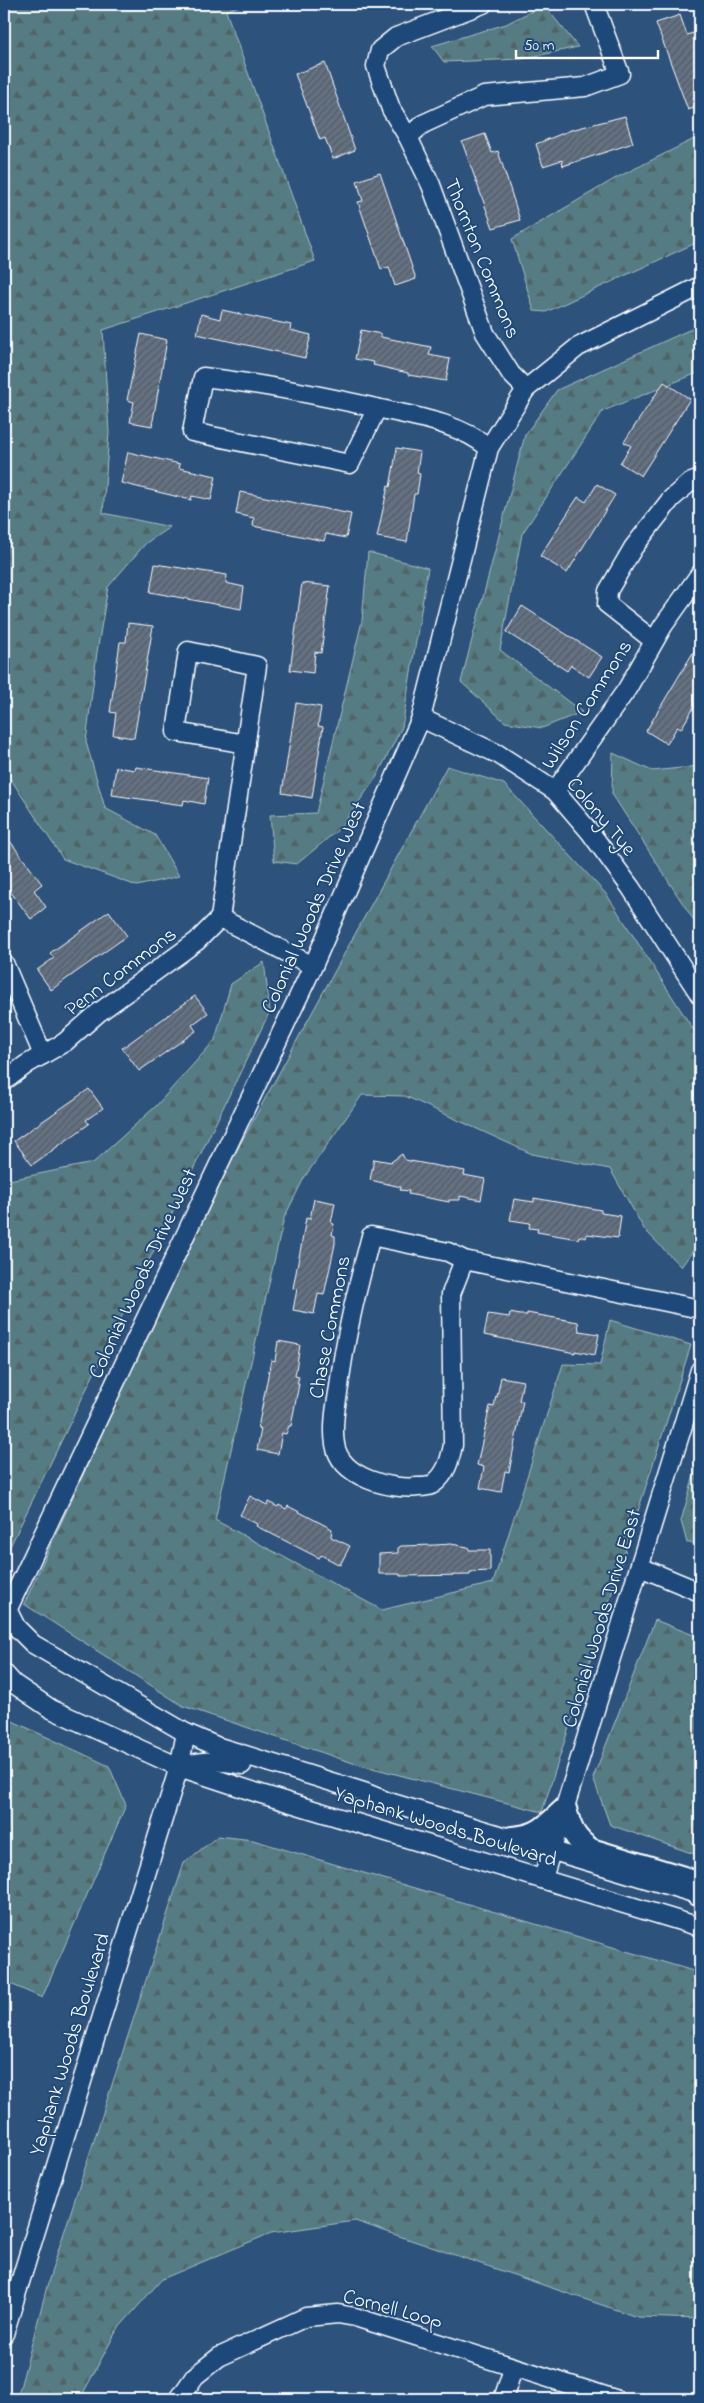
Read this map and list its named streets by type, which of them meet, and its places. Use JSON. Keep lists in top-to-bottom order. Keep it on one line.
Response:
{"streets":{"street":["Thornton Commons","Wilson Commons","Colony Tye","Colonial Woods Drive West","Penn Commons","Chase Commons","Colonial Woods Drive East","Yaphank Woods Boulevard","Cornell Loop"]},"crossings":[["Thornton Commons","Colonial Woods Drive West"],["Wilson Commons","Colony Tye"],["Colony Tye","Colonial Woods Drive West"],["Colonial Woods Drive West","Yaphank Woods Boulevard"],["Colonial Woods Drive East","Yaphank Woods Boulevard"]],"scale_bar":"50 m"}
